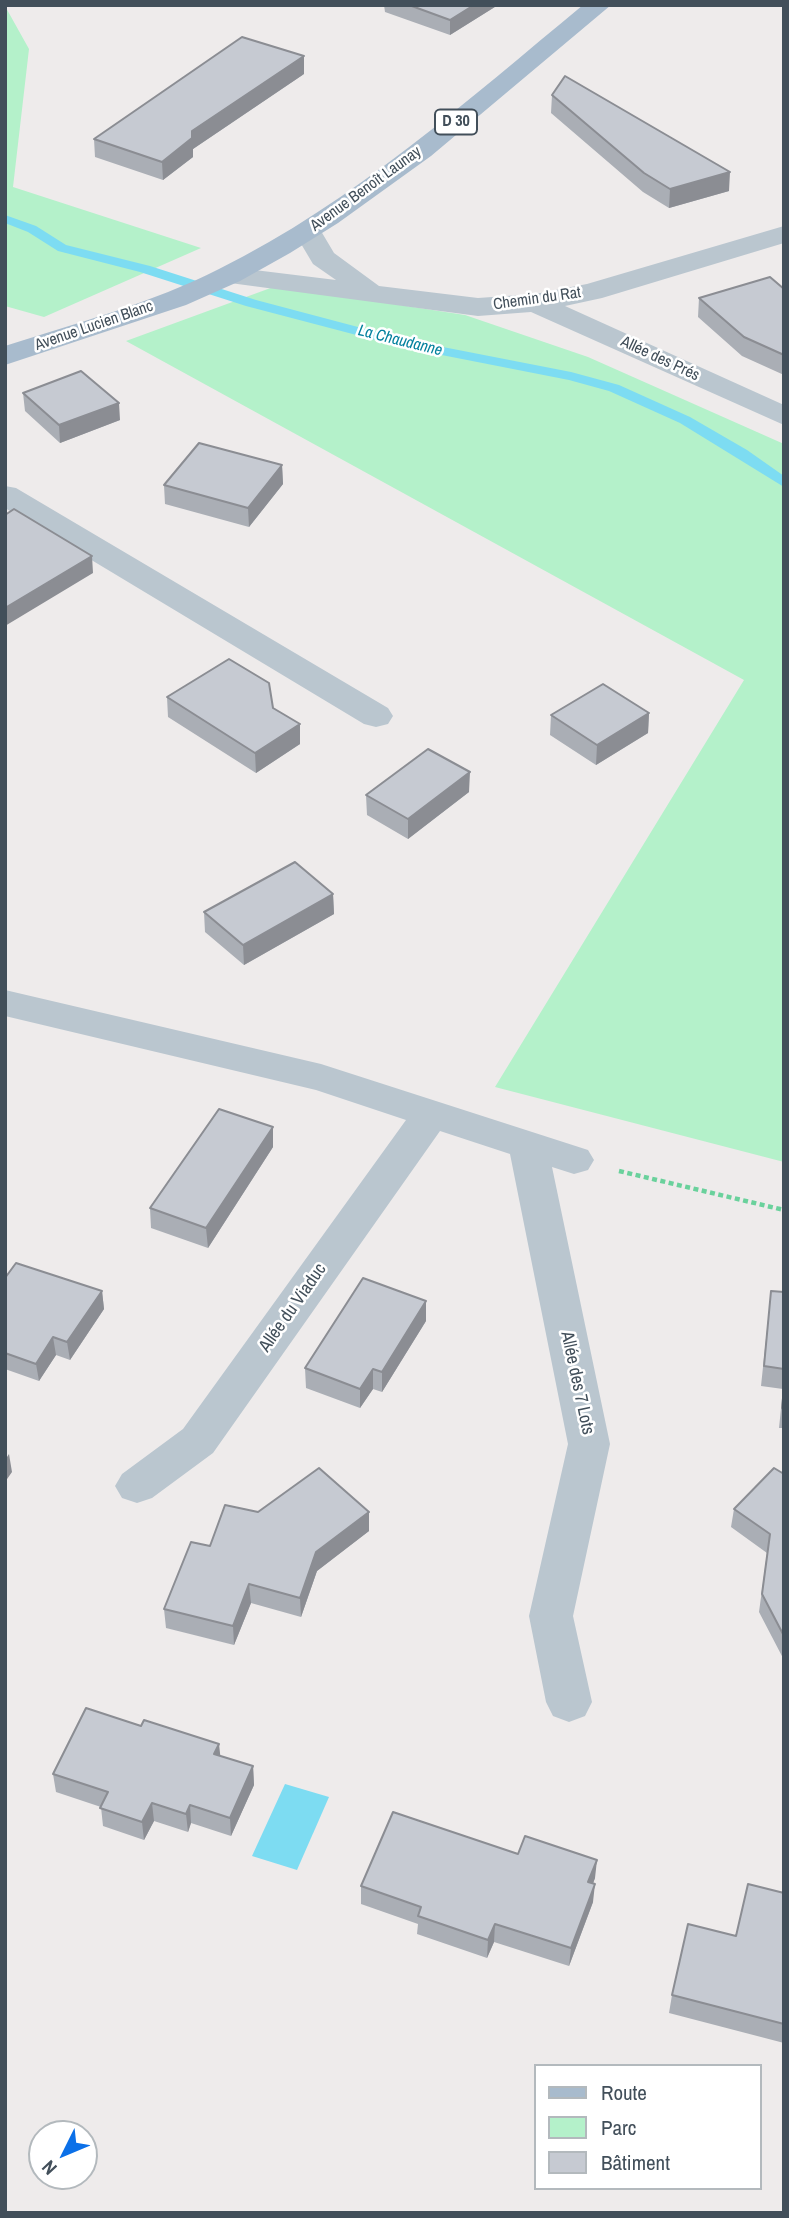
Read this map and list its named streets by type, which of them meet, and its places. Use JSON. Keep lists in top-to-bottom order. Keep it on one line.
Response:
{"streets":{"main road":["D 30","Avenue Benoît Launay","Avenue Lucien Blanc"],"street":["Chemin du Rat","Allée des Prés","Allée du Viaduc","Allée des 7 Lots"]},"crossings":[["Avenue Benoît Launay","Chemin du Rat"],["Avenue Benoît Launay","Avenue Lucien Blanc"],["Chemin du Rat","Allée des Prés"]],"water":["La Chaudanne"],"legend":["Route","Parc","Bâtiment"],"north":"bottom left"}
